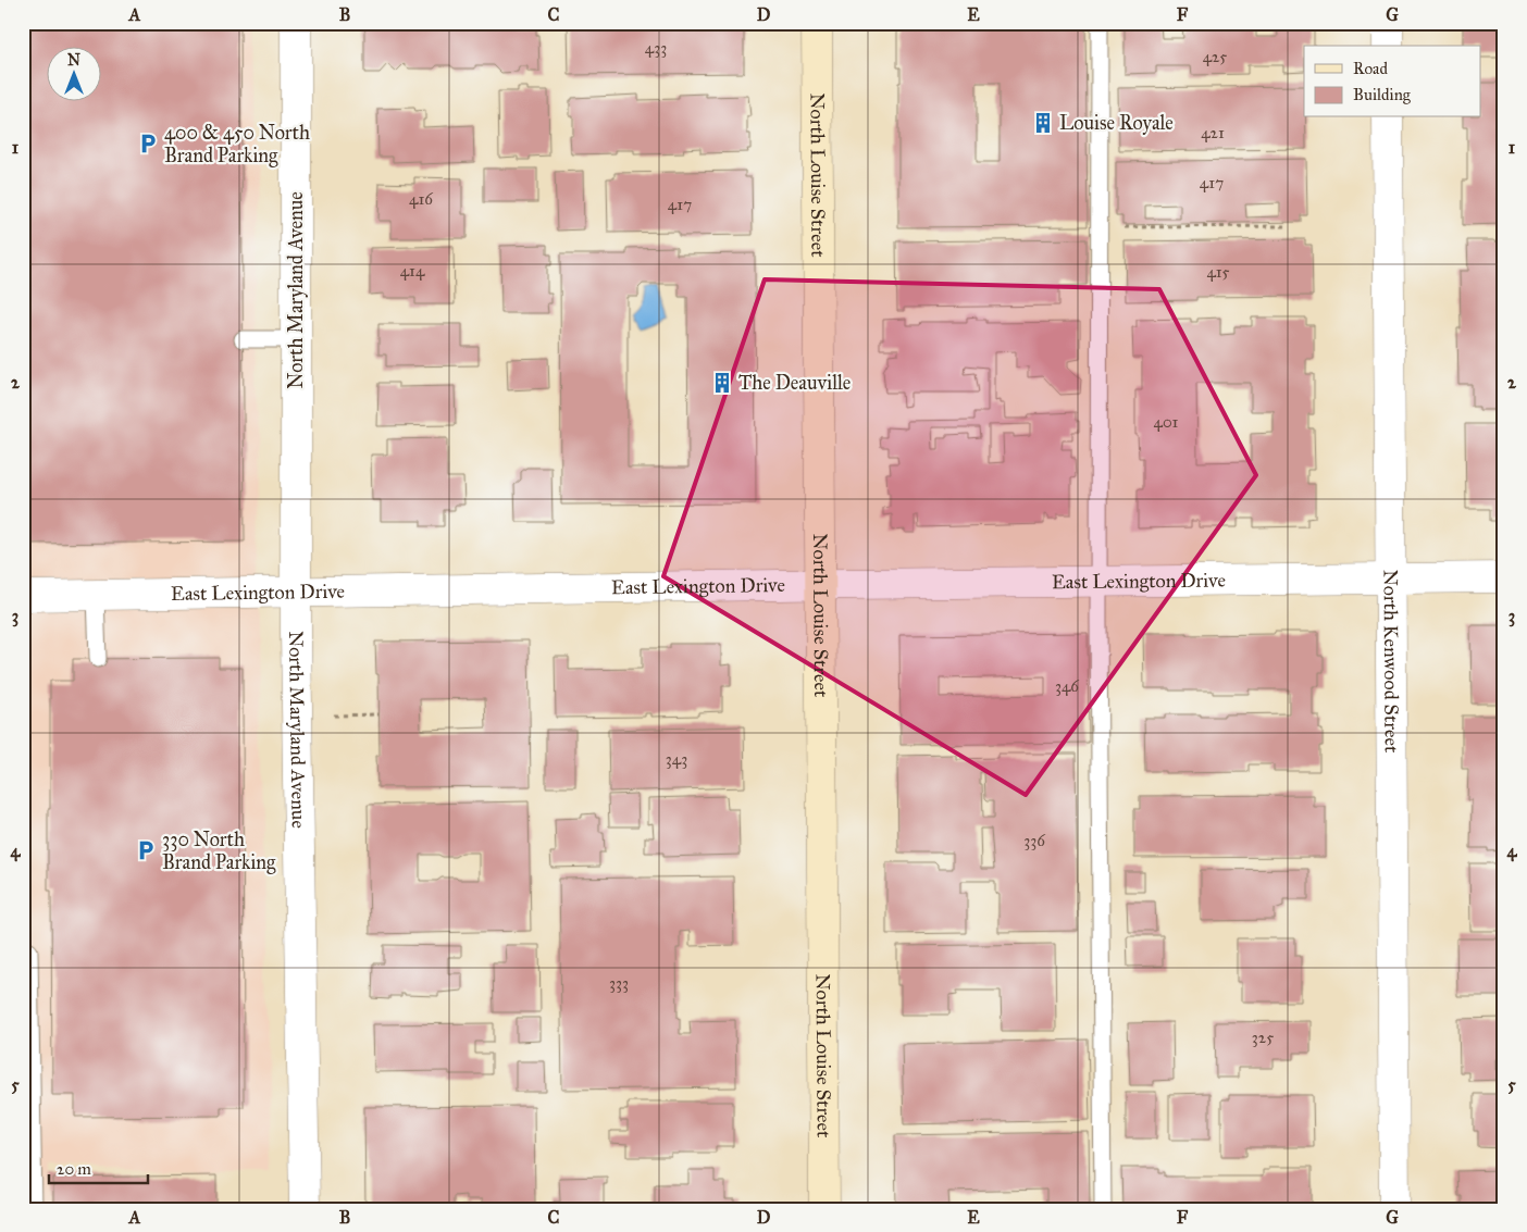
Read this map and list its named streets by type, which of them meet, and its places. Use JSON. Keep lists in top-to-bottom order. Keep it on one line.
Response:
{"streets":{"street":["North Louise Street","North Maryland Avenue","East Lexington Drive","North Kenwood Street"]},"crossings":[["North Louise Street","East Lexington Drive"],["North Maryland Avenue","East Lexington Drive"],["East Lexington Drive","North Kenwood Street"]],"places":{"building":["Louise Royale","The Deauville"],"parking":["400 & 450 North Brand Parking","330 North Brand Parking"]},"house_numbers":["433","425","421","417","416","417","414","415","401","346","343","336","333","325"],"legend":["Road","Building"],"scale_bar":"20 m","north":"top","grid":{"columns":["A","B","C","D","E","F","G"],"rows":["1","2","3","4","5"]}}
